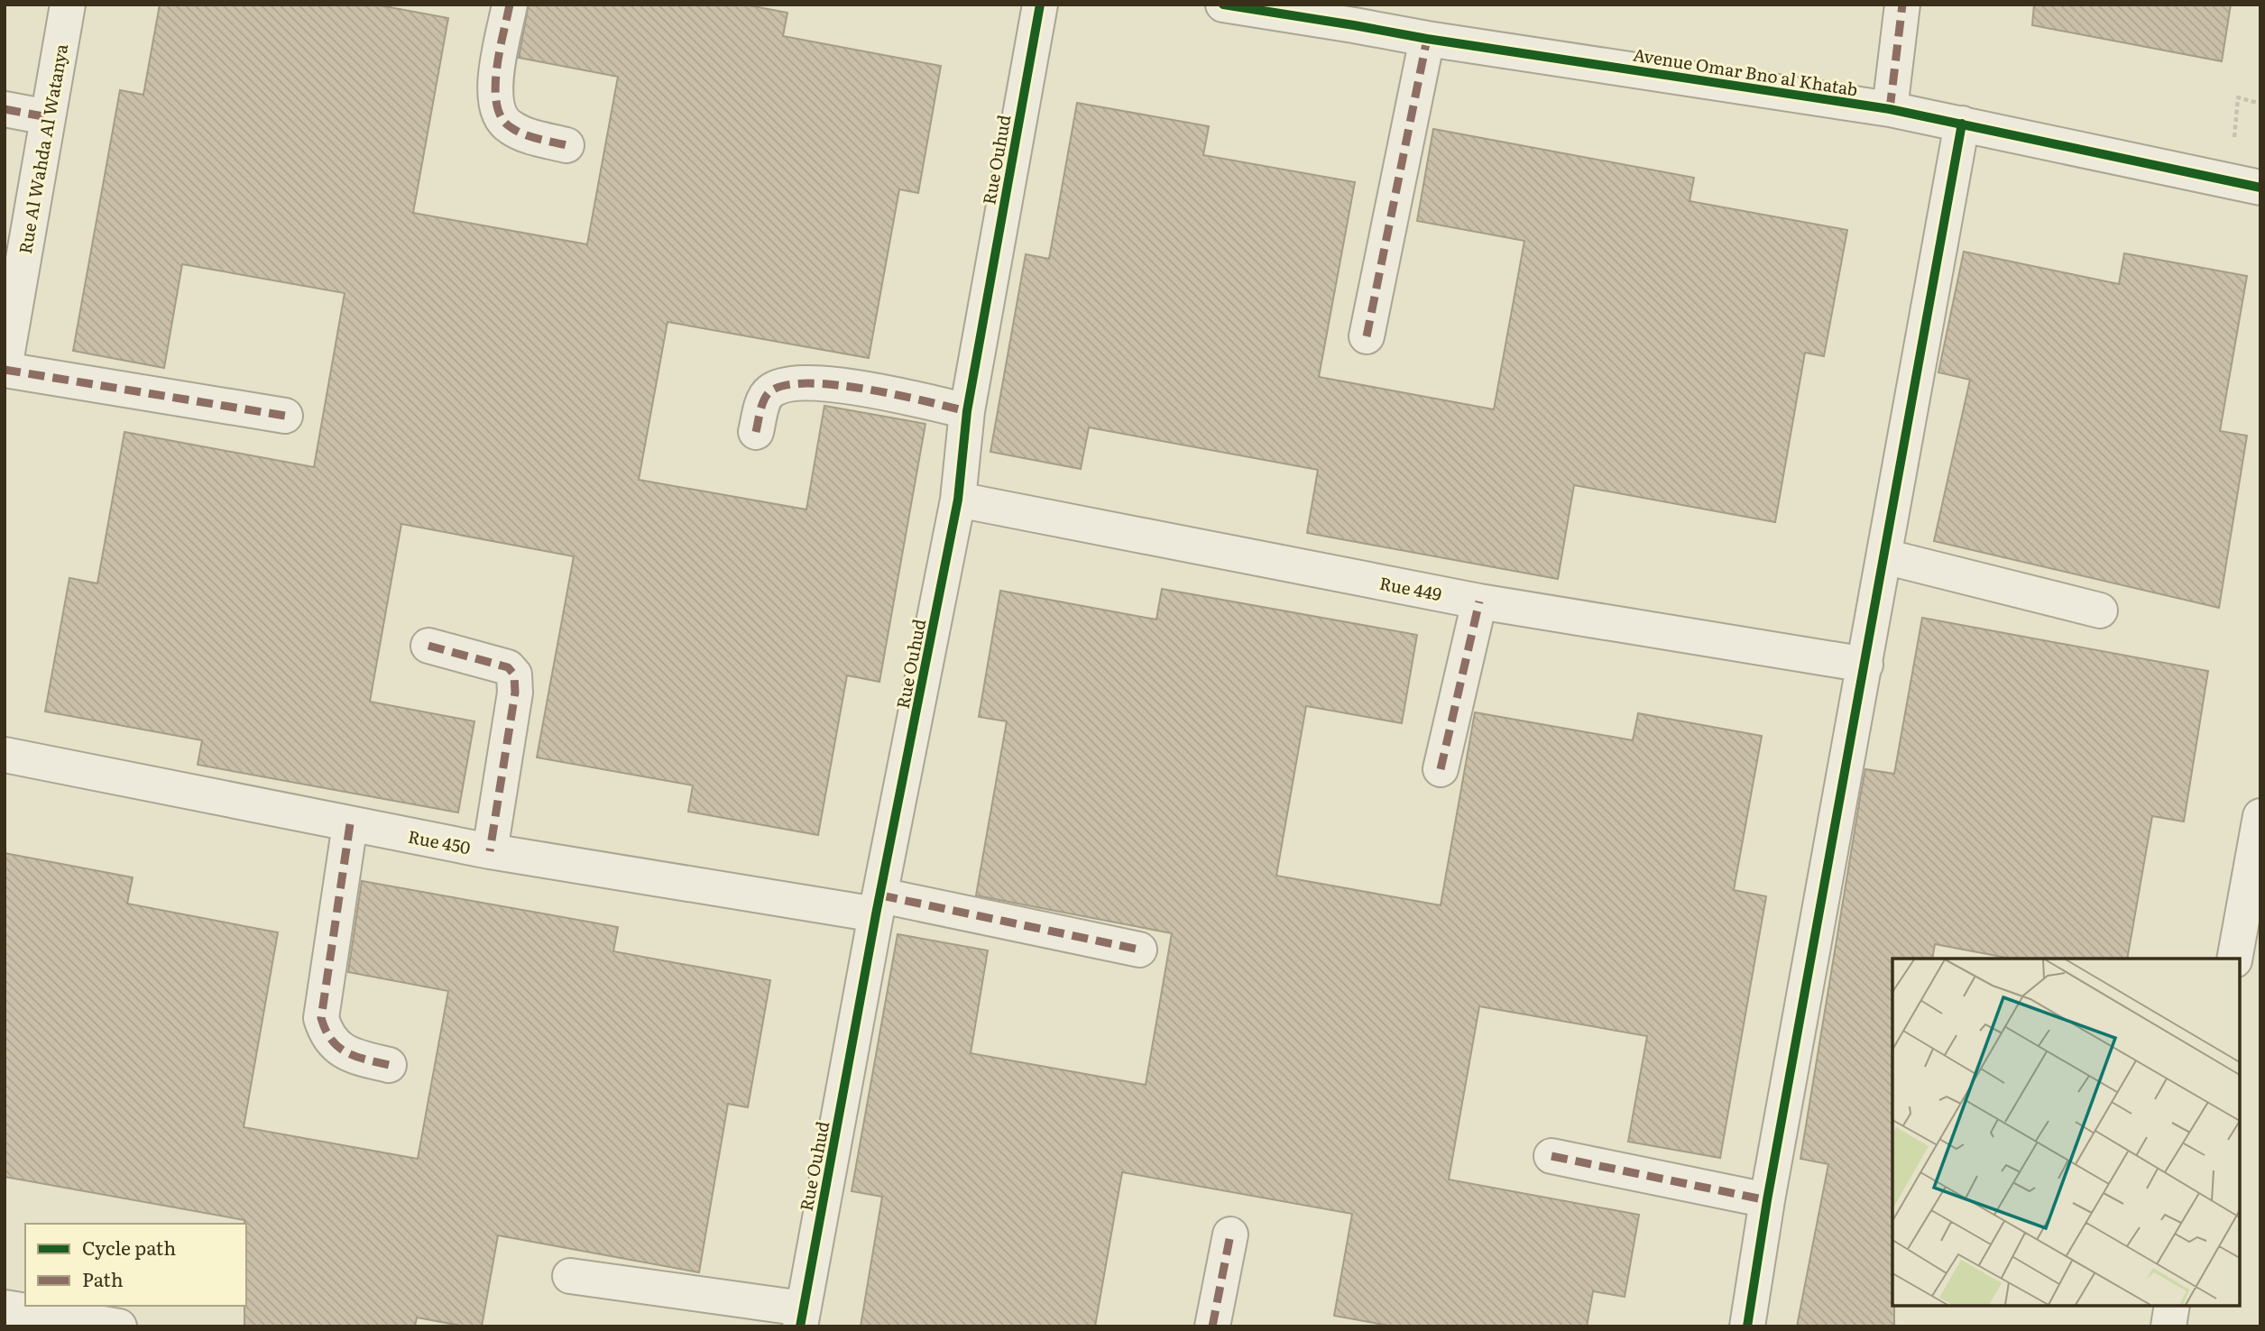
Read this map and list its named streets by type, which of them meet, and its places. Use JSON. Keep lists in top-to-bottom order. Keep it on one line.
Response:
{"streets":{"street":["Avenue Omar Bno al Khatab","Rue Al Wahda Al Watanya","Rue Ouhud","Rue 449","Rue 450"]},"crossings":[["Rue Ouhud","Rue 449"],["Rue Ouhud","Rue 450"]],"legend":["Cycle path","Path"]}
